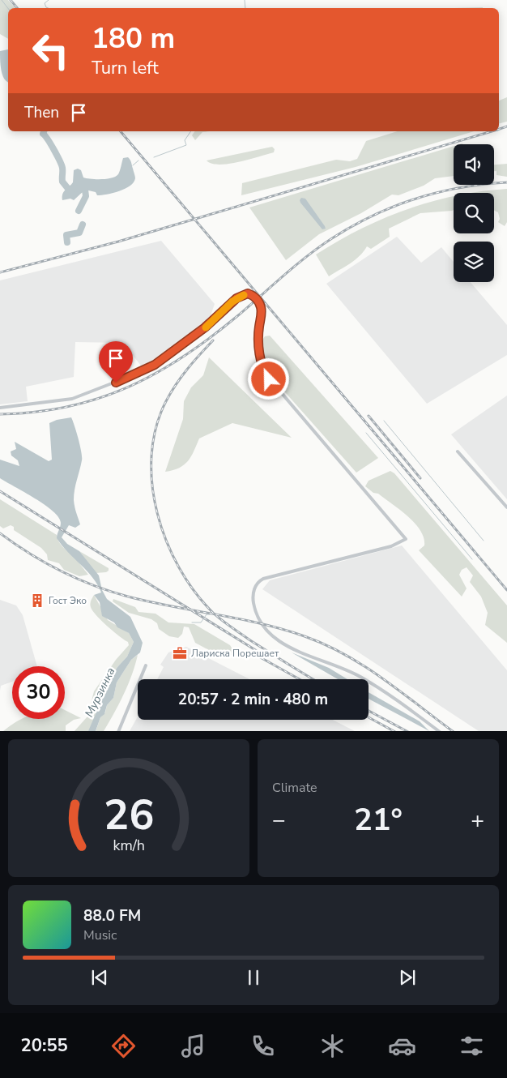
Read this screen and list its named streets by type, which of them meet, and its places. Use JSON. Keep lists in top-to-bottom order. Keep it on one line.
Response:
{"water":["Мурзинка"],"places":{"building":["Гост Эко"],"office":["Лариска Порешает"]},"page":{"turn":["180 m","Turn left"],"then":"Then","limit":"30","trip":"20:57 · 2 min · 480 m","tile":"Climate","heat":["−","21°","+"],"song":["88.0 FM","Music"],"tabs":"20:55","gauge":["26","km/h"]}}
